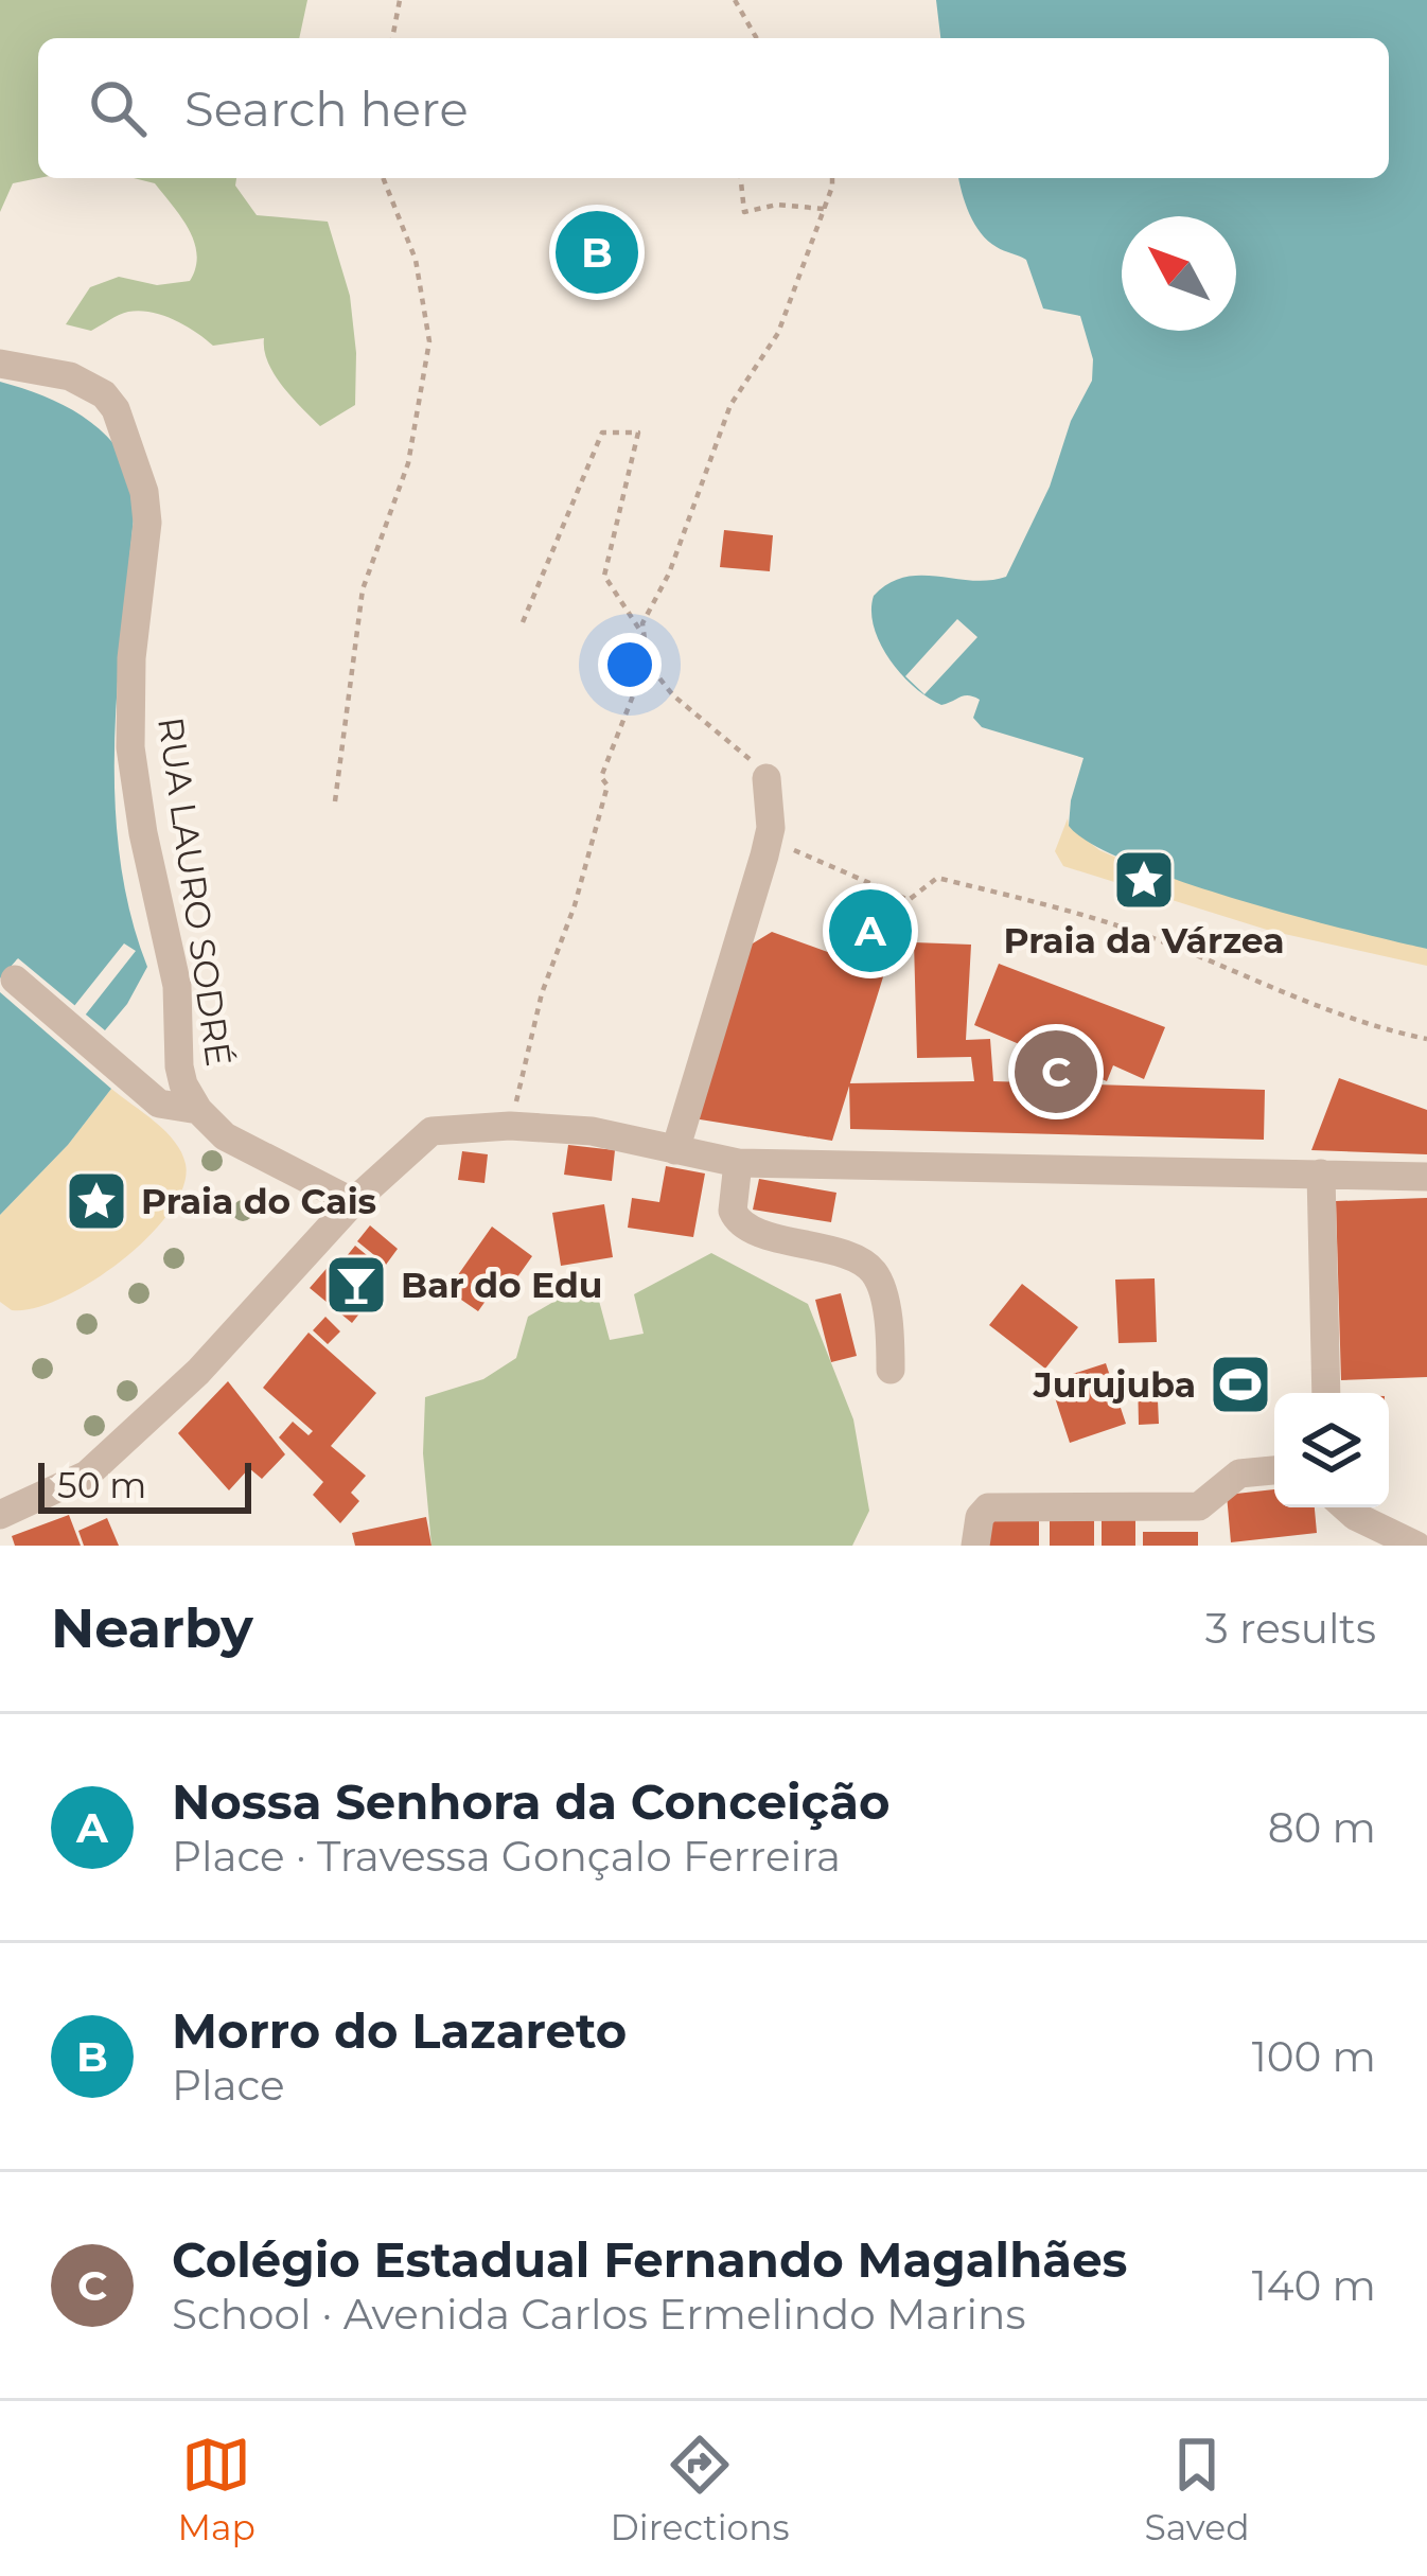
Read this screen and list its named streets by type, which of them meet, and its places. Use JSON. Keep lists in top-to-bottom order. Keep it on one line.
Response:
{"streets":{"street":["RUA LAURO SODRÉ"]},"places":{"place":["Praia da Várzea","Praia do Cais"],"bar":["Bar do Edu"],"sports":["Jurujuba"]},"scale_bar":"50 m","north":"top left","page":{"search":"Search here","pins":["B","A","C"],"scale":"50 m","heading":["Nearby","3 results"],"list":[{"mark":"A","name":"Nossa Senhora da Conceição","note":"Place · Travessa Gonçalo Ferreira","value":"80 m"},{"mark":"B","name":"Morro do Lazareto","note":"Place","value":"100 m"},{"mark":"C","name":"Colégio Estadual Fernando Magalhães","note":"School · Avenida Carlos Ermelindo Marins","value":"140 m"}],"nav":["Map","Directions","Saved"]}}
